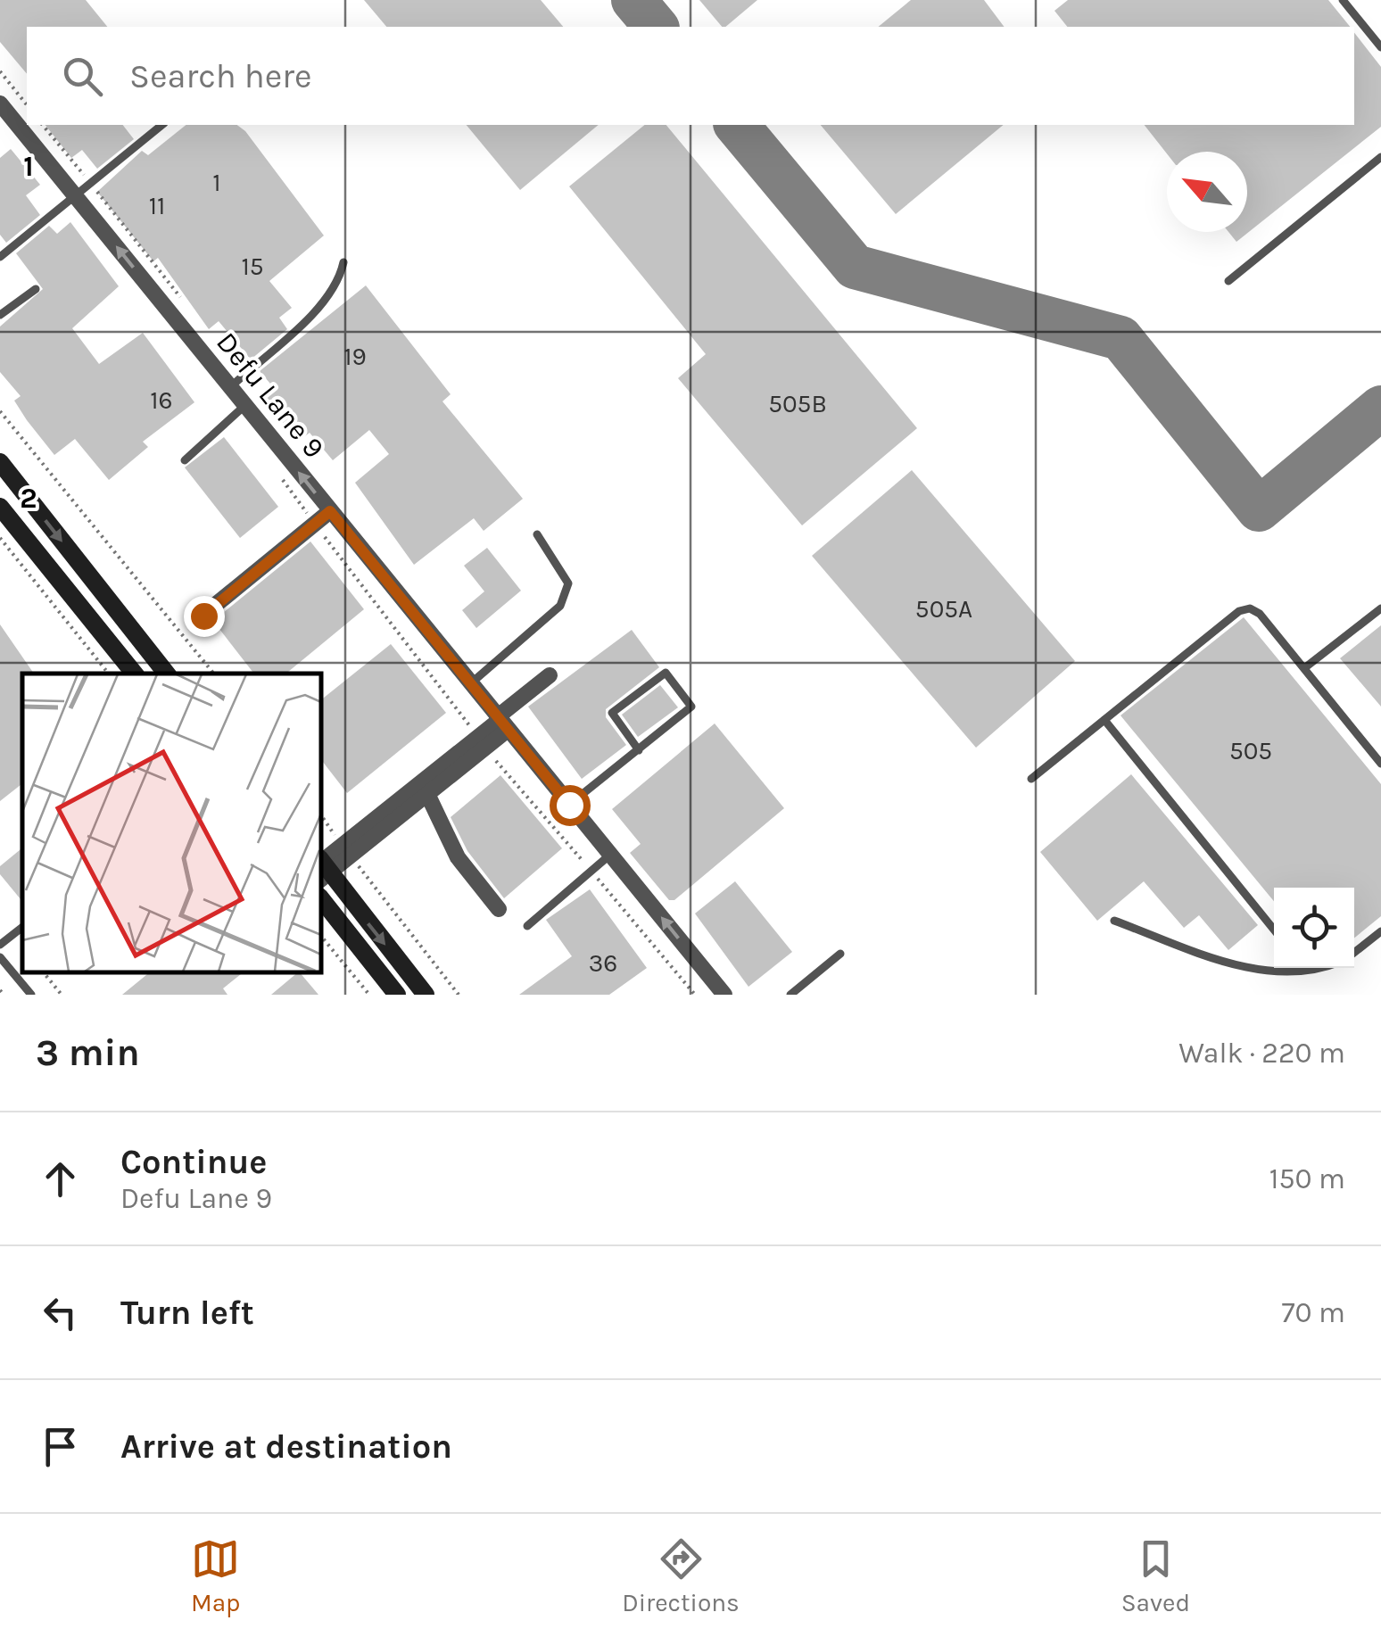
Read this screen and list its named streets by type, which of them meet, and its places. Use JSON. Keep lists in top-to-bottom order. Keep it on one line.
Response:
{"streets":{"street":["Defu Lane 9"]},"one_way":["Defu Lane 9"],"house_numbers":["1","11","15","19","16","505B","505A","505","36"],"north":"top left","page":{"search":"Search here","heading":["3 min","Walk · 220 m"],"list":[["Continue","Defu Lane 9","150 m"],["Turn left","70 m"],"Arrive at destination"],"nav":["Map","Directions","Saved"]},"grid":{"rows":["1","2"]}}
